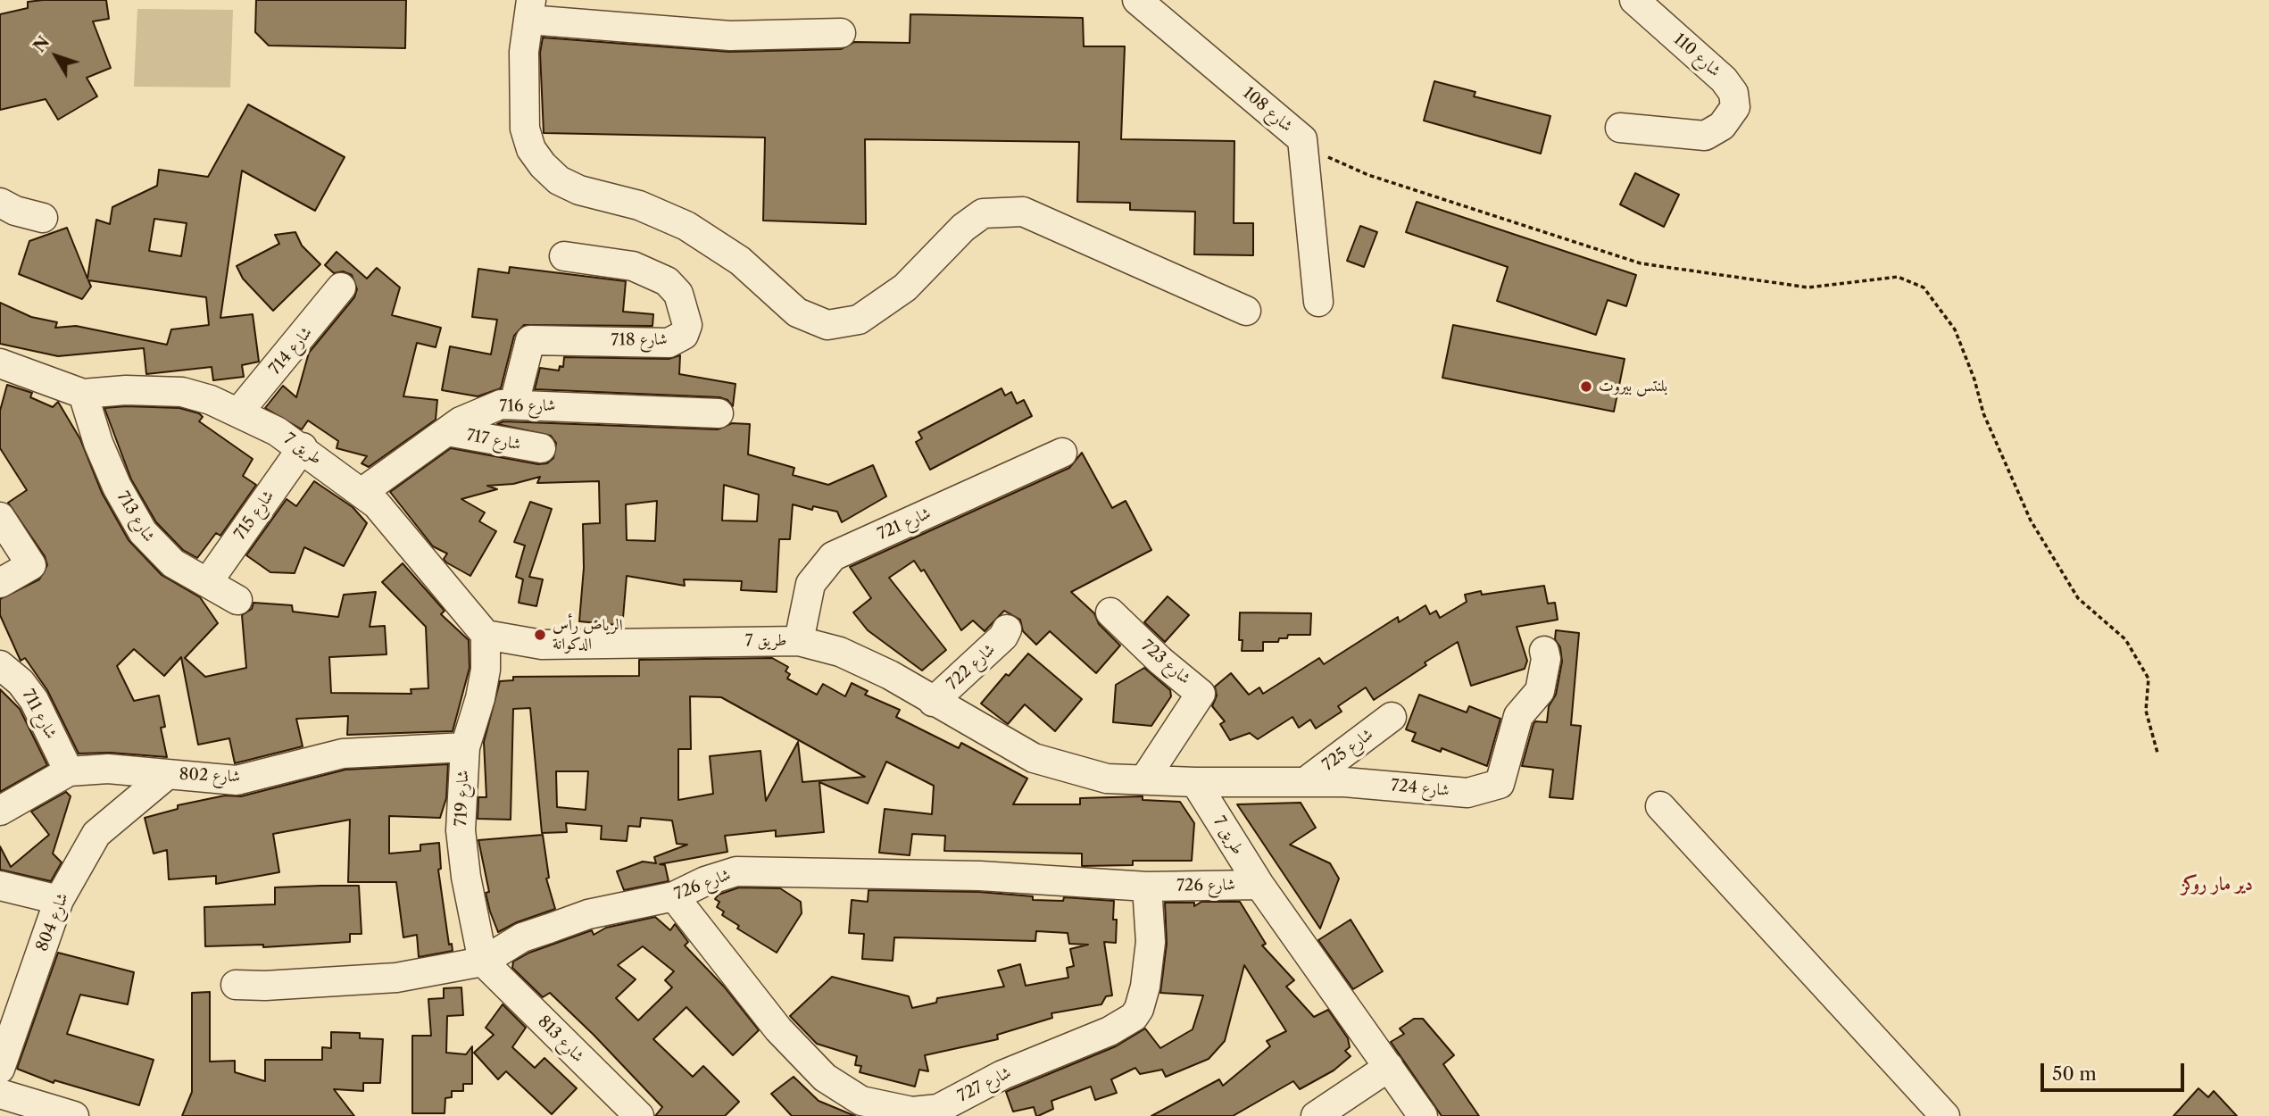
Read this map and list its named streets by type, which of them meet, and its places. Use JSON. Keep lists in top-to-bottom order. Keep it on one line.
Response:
{"streets":{"street":["شارع 110","شارع 108","شارع 718","شارع 714","شارع 716","شارع 717","7 طريق","شارع 715","شارع 713","شارع 721","شارع 723","شارع 722","شارع 711","شارع 725","شارع 802","شارع 724","شارع 719","شارع 726","شارع 804","شارع 813","شارع 727"]},"crossings":[["شارع 718","شارع 716"],["شارع 714","7 طريق"],["شارع 716","شارع 717"],["شارع 716","7 طريق"],["7 طريق","شارع 715"],["7 طريق","شارع 713"],["7 طريق","شارع 721"],["7 طريق","شارع 723"],["7 طريق","شارع 722"],["7 طريق","شارع 724"],["7 طريق","شارع 719"],["7 طريق","شارع 726"],["شارع 715","شارع 713"],["شارع 711","شارع 802"],["شارع 725","شارع 724"],["شارع 802","شارع 719"],["شارع 802","شارع 804"],["شارع 719","شارع 726"],["شارع 719","شارع 813"],["شارع 726","شارع 813"],["شارع 726","شارع 727"]],"districts":["دير مار روكز"],"places":["بلنتس بيروت","الرياض رأس الدكوانة"],"scale_bar":"50 m","north":"top left"}
